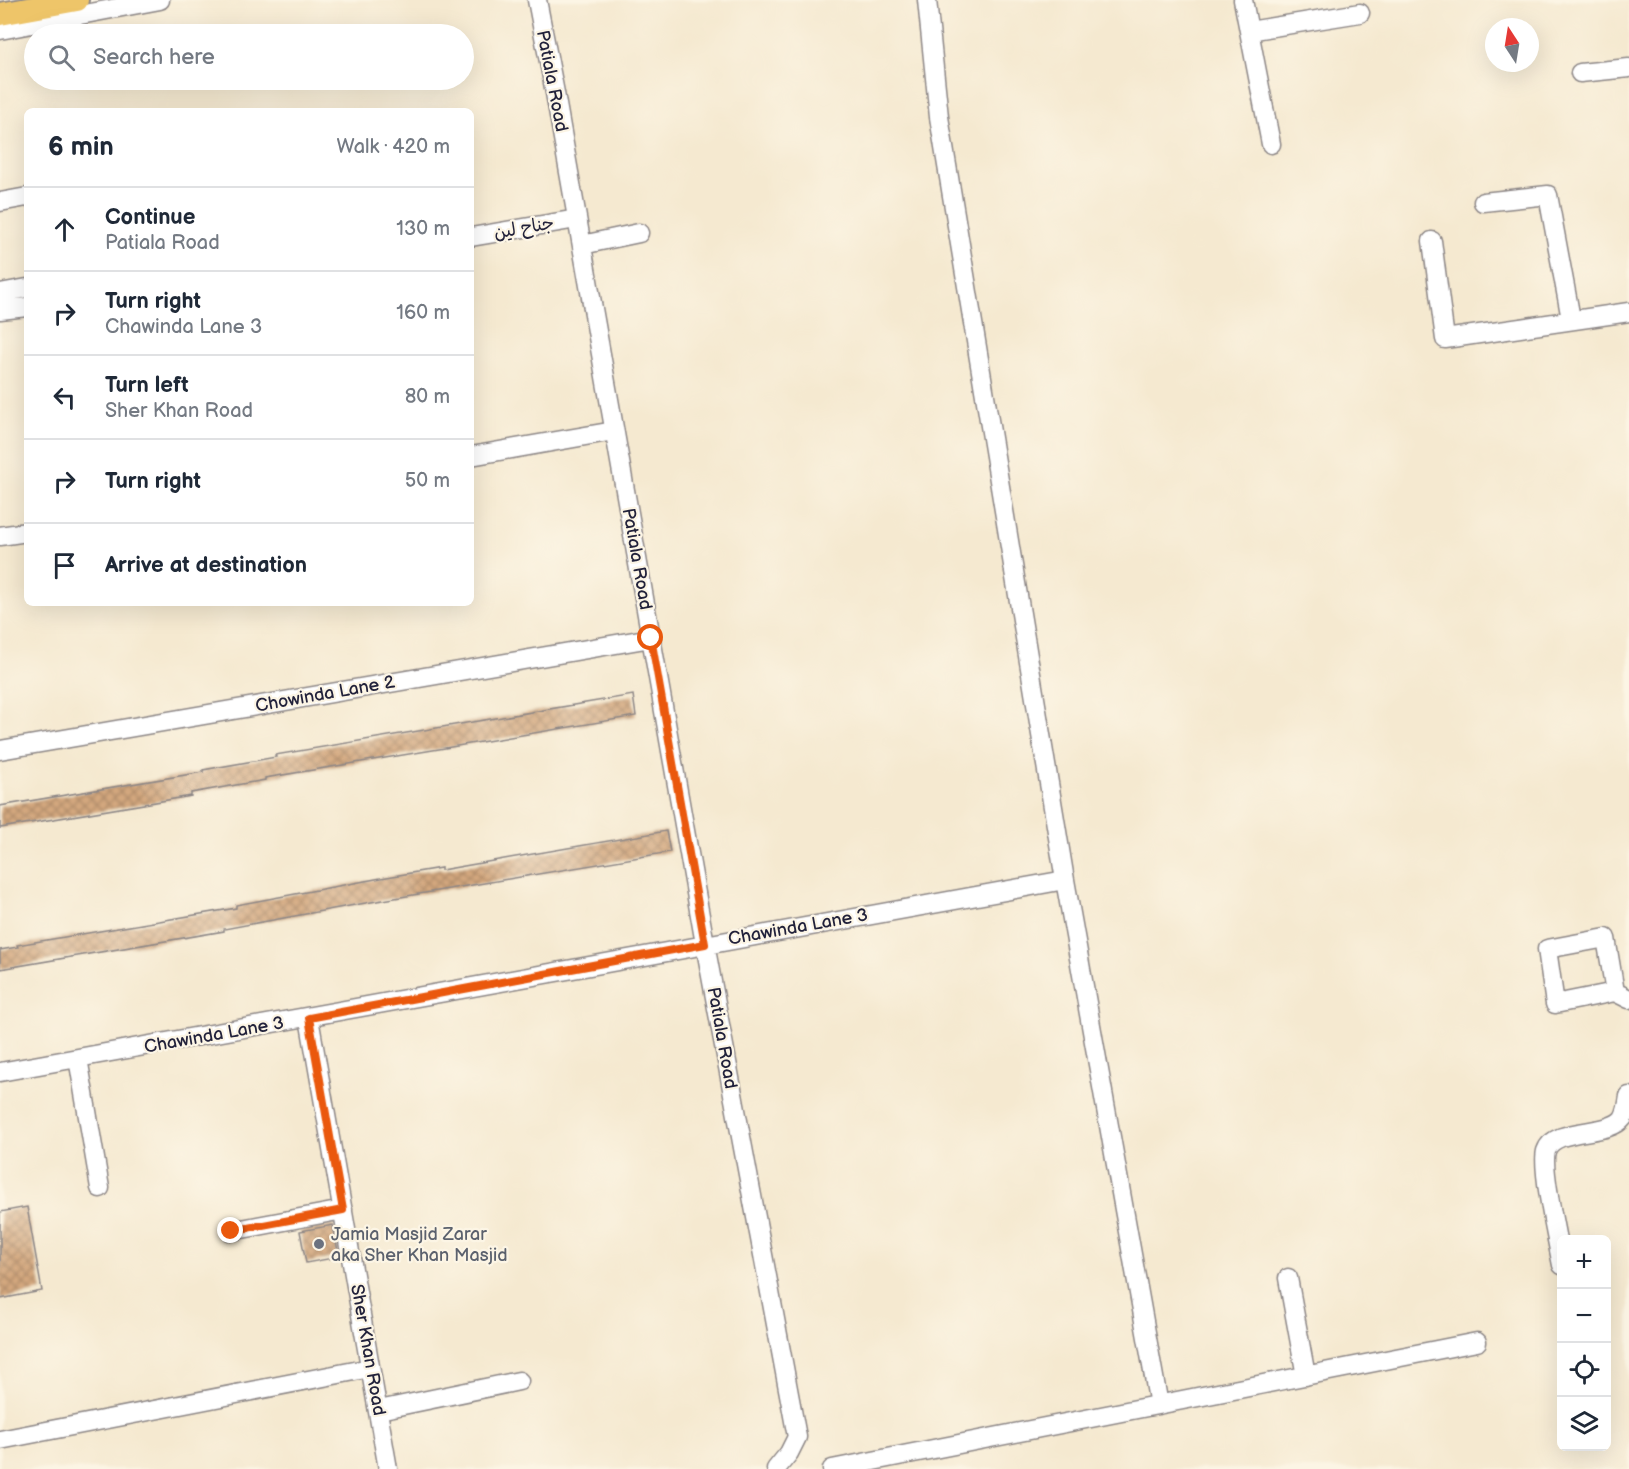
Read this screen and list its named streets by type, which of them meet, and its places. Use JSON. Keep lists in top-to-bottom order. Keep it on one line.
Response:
{"streets":{"street":["Patiala Road","جناح لین","Chowinda Lane 2","Chawinda Lane 3","Sher Khan Road"]},"crossings":[["Patiala Road","جناح لین"],["Patiala Road","Chowinda Lane 2"],["Patiala Road","Chawinda Lane 3"],["Chawinda Lane 3","Sher Khan Road"]],"places":["Jamia Masjid Zarar aka Sher Khan Masjid"],"north":"top","page":{"search":"Search here","heading":["6 min","Walk · 420 m"],"list":[["Continue","Patiala Road","130 m"],["Turn right","Chawinda Lane 3","160 m"],["Turn left","Sher Khan Road","80 m"],["Turn right","50 m"],"Arrive at destination"],"map_buttons":["+","−"]}}
